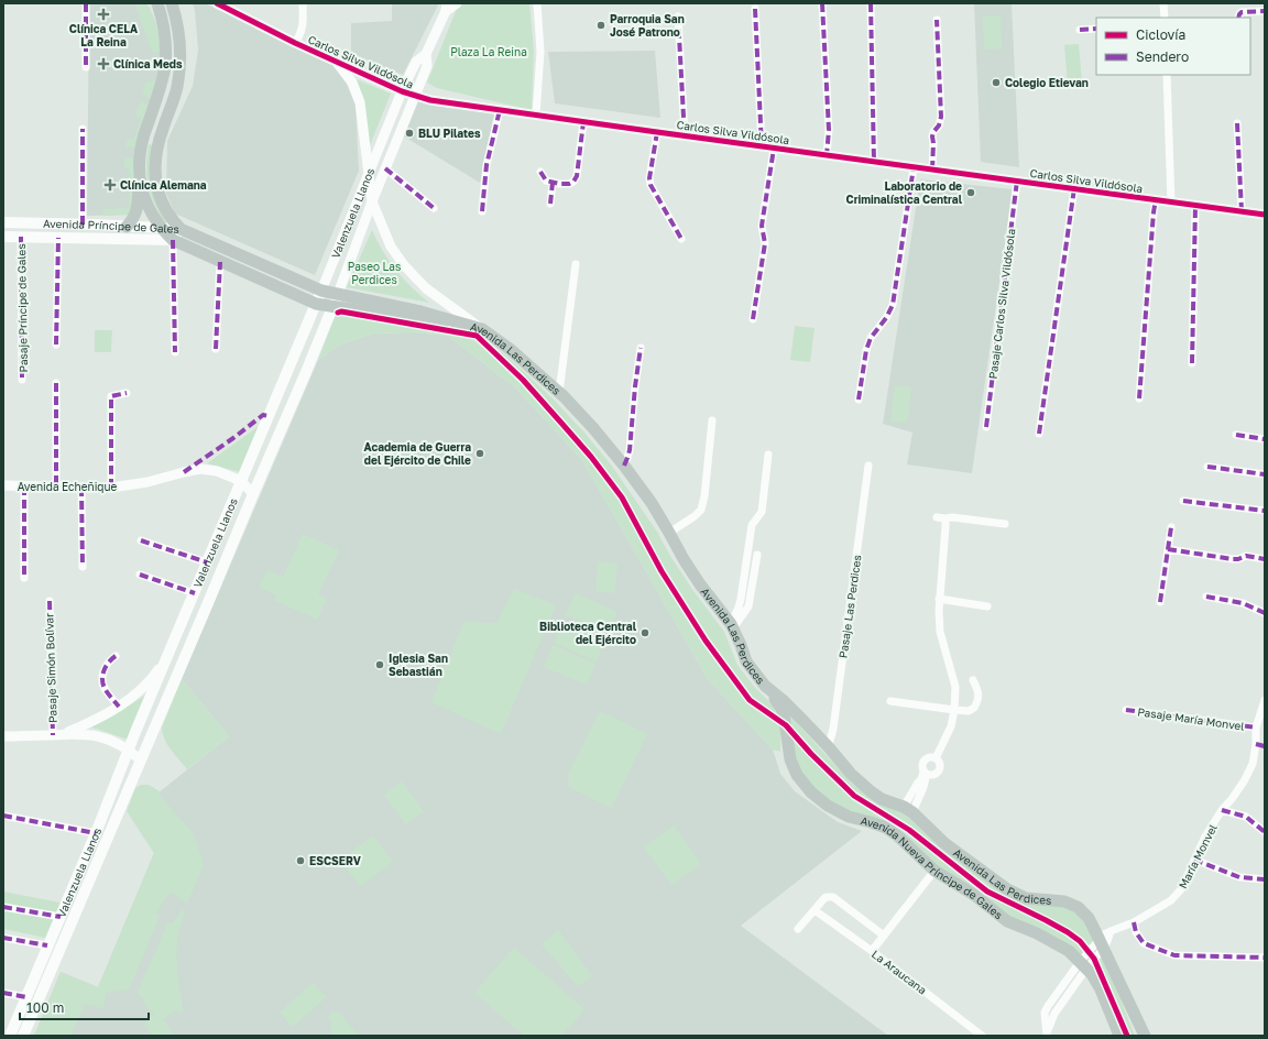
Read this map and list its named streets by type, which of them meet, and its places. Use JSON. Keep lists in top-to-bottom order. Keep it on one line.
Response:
{"streets":{"main road":["Valenzuela Llanos","Avenida Príncipe de Gales","Avenida Las Perdices","Avenida Nueva Príncipe de Gales"],"street":["Carlos Silva Vildósola","Pasaje Carlos Silva Vildósola","Pasaje Príncipe de Gales","Avenida Echeñique","Pasaje Las Perdices","Pasaje Simón Bolívar","Pasaje María Monvel","María Monvel","La Araucana"]},"crossings":[["Carlos Silva Vildósola","Valenzuela Llanos"],["Carlos Silva Vildósola","Pasaje Carlos Silva Vildósola"],["Carlos Silva Vildósola","Avenida Las Perdices"],["Valenzuela Llanos","Avenida Príncipe de Gales"],["Valenzuela Llanos","Avenida Las Perdices"],["Valenzuela Llanos","Avenida Echeñique"],["Avenida Príncipe de Gales","Pasaje Príncipe de Gales"],["Avenida Las Perdices","Pasaje Las Perdices"],["Avenida Las Perdices","María Monvel"],["Avenida Las Perdices","Avenida Nueva Príncipe de Gales"],["Pasaje María Monvel","María Monvel"],["María Monvel","Avenida Nueva Príncipe de Gales"]],"parks":["Plaza La Reina","Paseo Las Perdices"],"places":{"health":["Clínica CELA La Reina","Clínica Meds","Clínica Alemana"],"other":["Parroquia San José Patrono","Colegio Etievan","BLU Pilates","Laboratorio de Criminalística Central","Academia de Guerra del Ejército de Chile","Biblioteca Central del Ejército","Iglesia San Sebastián","ESCSERV"]},"legend":["Ciclovía","Sendero"],"scale_bar":"100 m"}
